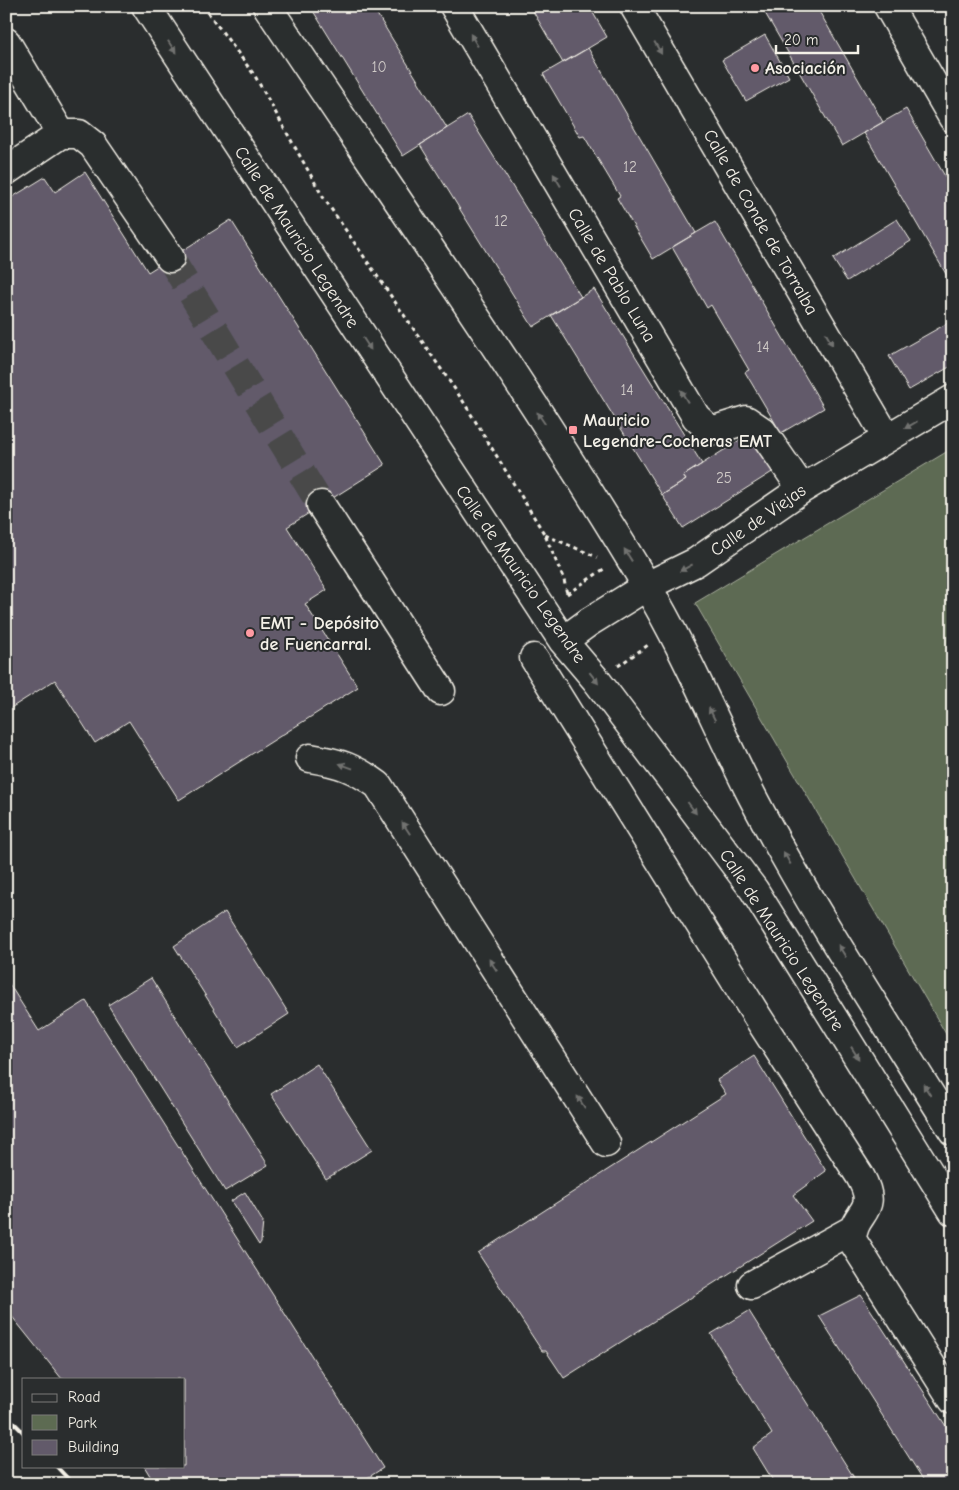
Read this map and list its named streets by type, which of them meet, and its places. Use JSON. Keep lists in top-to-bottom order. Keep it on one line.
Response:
{"streets":{"street":["Calle de Conde de Torralba","Calle de Mauricio Legendre","Calle de Pablo Luna","Calle de Viejas"]},"crossings":[["Calle de Conde de Torralba","Calle de Viejas"],["Calle de Mauricio Legendre","Calle de Viejas"],["Calle de Pablo Luna","Calle de Viejas"]],"one_way":["Calle de Viejas"],"places":{"other":["Asociación","EMT - Depósito de Fuencarral."],"transit":["Mauricio Legendre-Cocheras EMT"]},"house_numbers":["10","12","12","14","14","25"],"legend":["Road","Park","Building"],"scale_bar":"20 m"}
